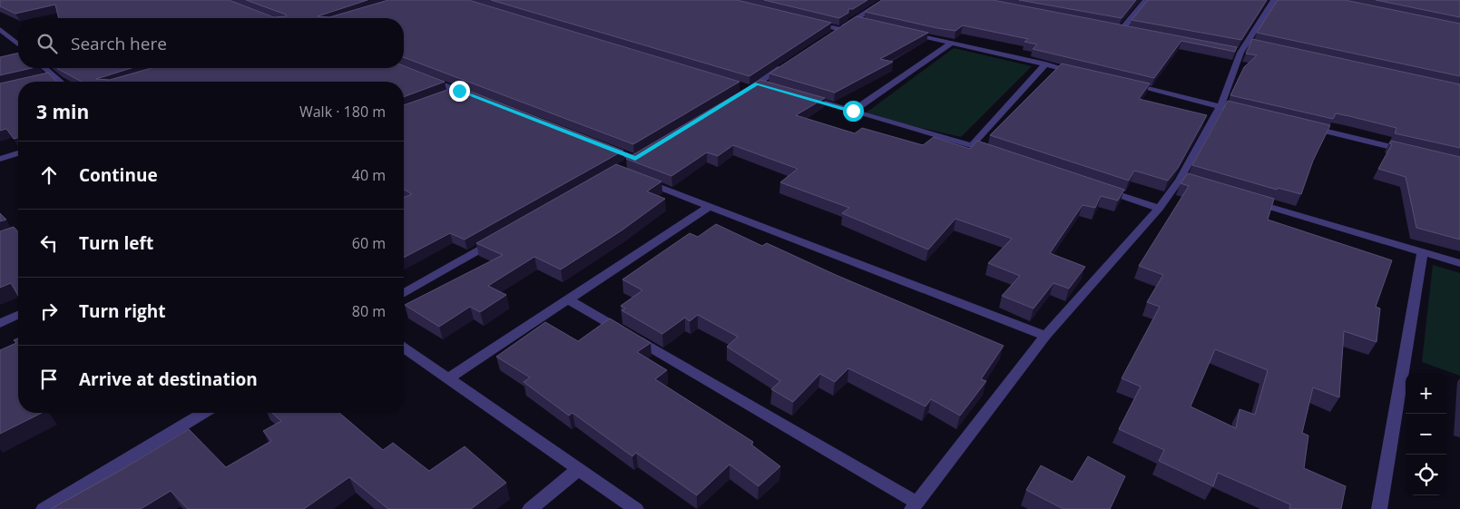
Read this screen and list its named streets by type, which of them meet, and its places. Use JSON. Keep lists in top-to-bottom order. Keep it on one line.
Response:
{"page":{"search":"Search here","heading":["3 min","Walk · 180 m"],"list":[["Continue","40 m"],["Turn left","60 m"],["Turn right","80 m"],"Arrive at destination"],"map_buttons":["+","−"]}}
